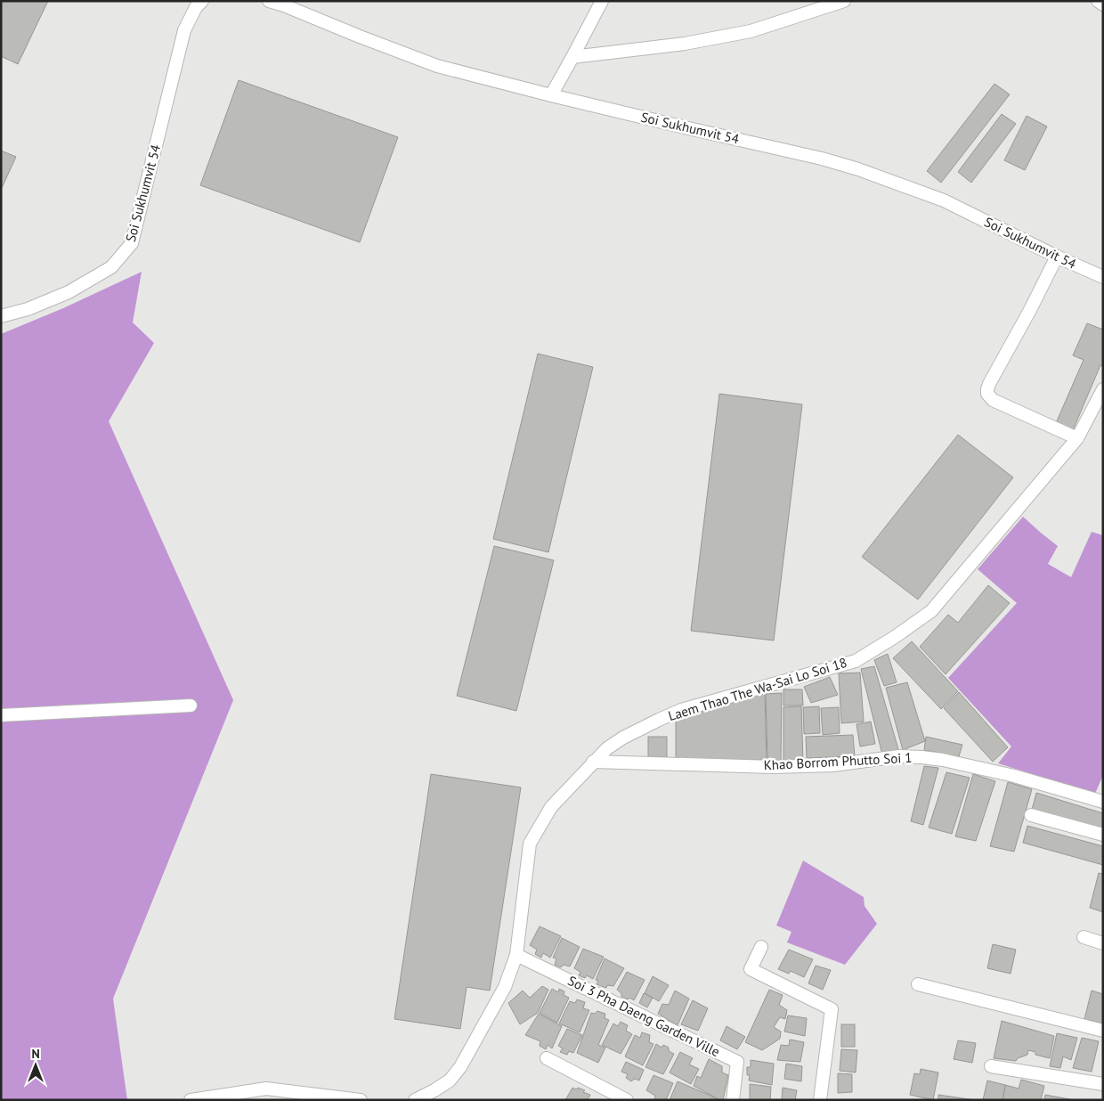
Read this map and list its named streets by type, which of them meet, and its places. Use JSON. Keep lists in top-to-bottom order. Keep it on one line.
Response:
{"streets":{"street":["Soi Sukhumvit 54","Laem Thao The Wa-Sai Lo Soi 18","Khao Borrom Phutto Soi 1","Soi 3 Pha Daeng Garden Ville"]},"crossings":[["Laem Thao The Wa-Sai Lo Soi 18","Khao Borrom Phutto Soi 1"],["Laem Thao The Wa-Sai Lo Soi 18","Soi 3 Pha Daeng Garden Ville"]],"north":"top"}
